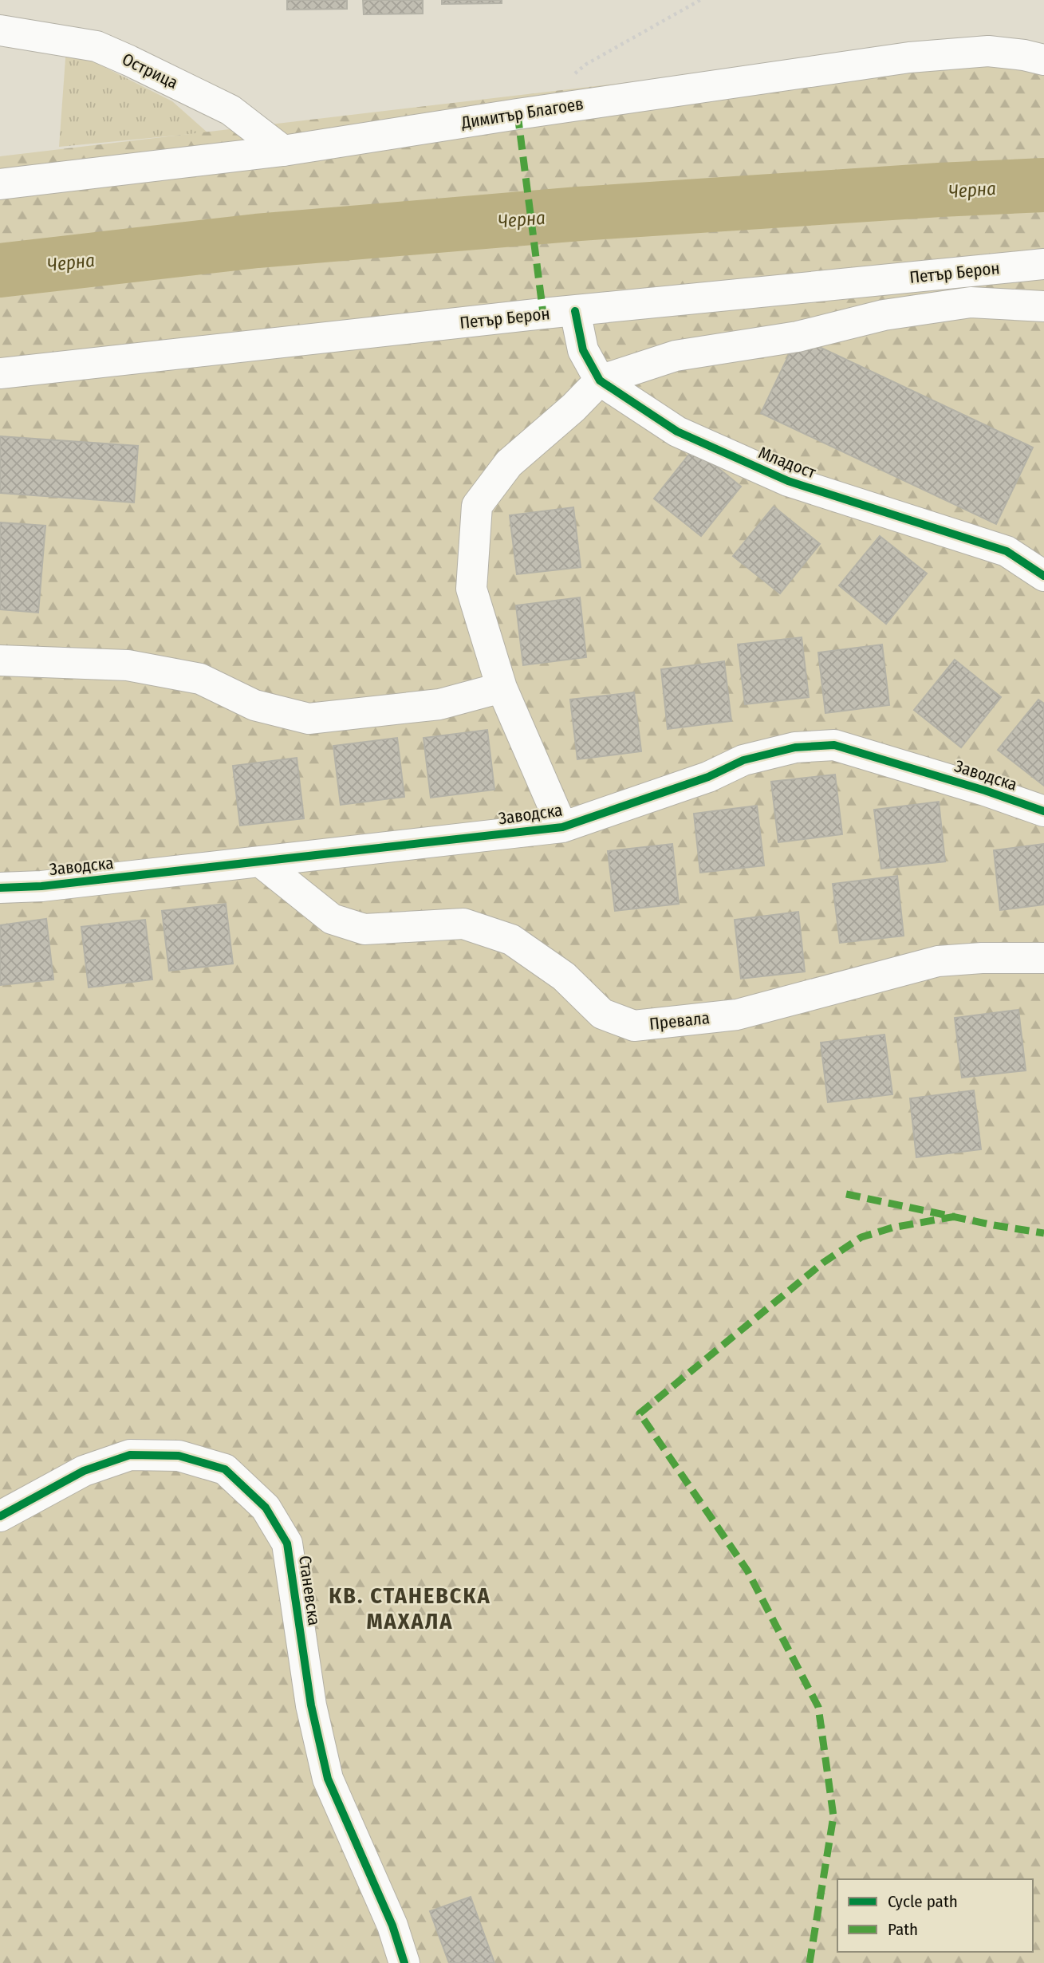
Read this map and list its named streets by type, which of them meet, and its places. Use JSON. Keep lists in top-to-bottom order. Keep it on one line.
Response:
{"streets":{"street":["Острица","Димитър Благоев","Петър Берон","Младост","Заводска","Превала","Станевска"]},"crossings":[["Острица","Димитър Благоев"],["Петър Берон","Младост"],["Младост","Заводска"],["Заводска","Превала"]],"districts":["КВ. СТАНЕВСКА МАХАЛА"],"water":["Черна"],"legend":["Cycle path","Path"]}
